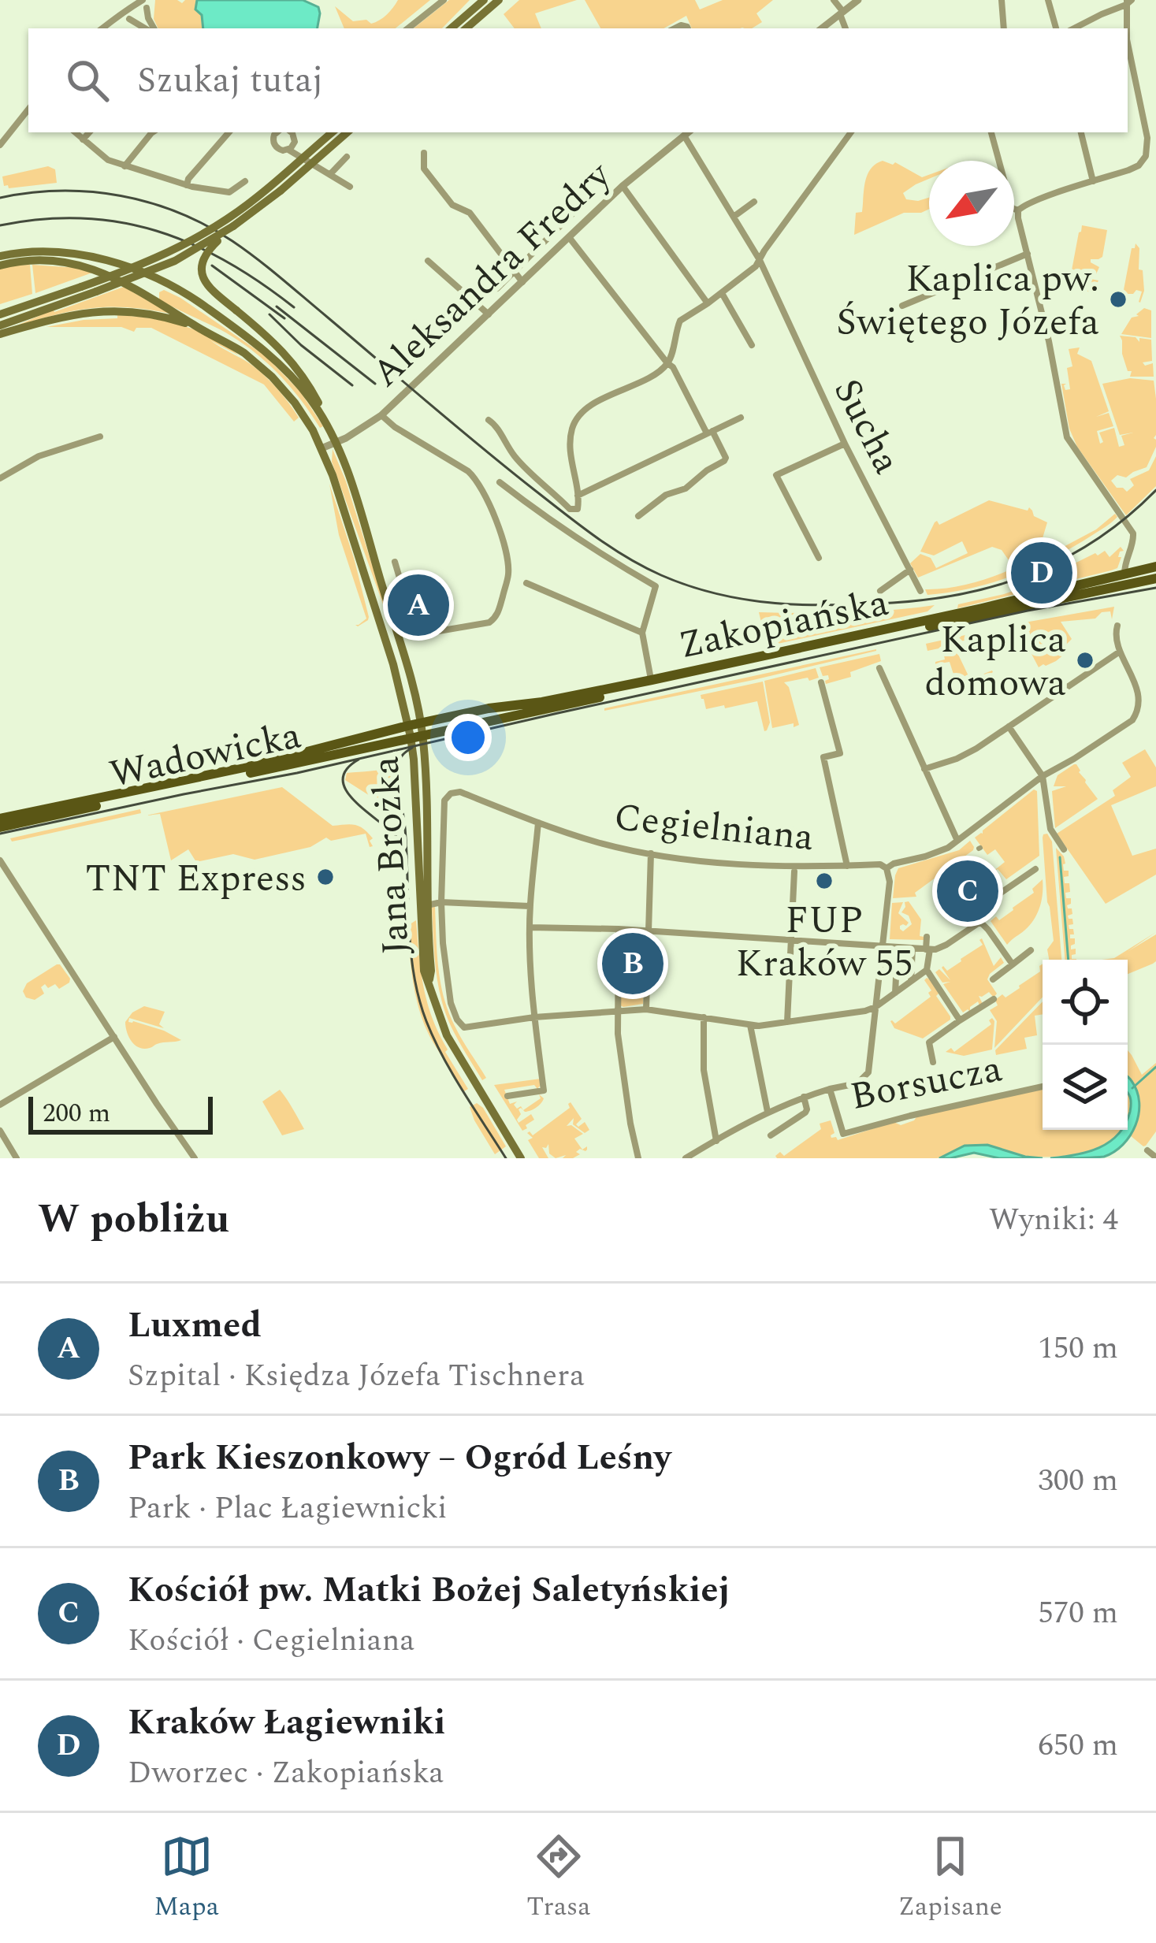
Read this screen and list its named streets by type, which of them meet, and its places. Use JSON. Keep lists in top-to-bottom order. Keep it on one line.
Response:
{"streets":{"main road":["Zakopiańska","Wadowicka","Jana Brożka"],"street":["Aleksandra Fredry","Sucha","Cegielniana","Borsucza"]},"crossings":[["Aleksandra Fredry","Sucha"],["Aleksandra Fredry","Jana Brożka"],["Zakopiańska","Wadowicka"],["Zakopiańska","Jana Brożka"],["Wadowicka","Jana Brożka"],["Cegielniana","Jana Brożka"]],"places":["Kaplica pw. Świętego Józefa","Kaplica domowa","TNT Express","FUP Kraków 55"],"scale_bar":"200 m","north":"bottom left","page":{"search":"Szukaj tutaj","pins":["D","A","C","B"],"scale":"200 m","heading":["W pobliżu","Wyniki: 4"],"list":[{"mark":"A","name":"Luxmed","note":"Szpital · Księdza Józefa Tischnera","value":"150 m"},{"mark":"B","name":"Park Kieszonkowy – Ogród Leśny","note":"Park · Plac Łagiewnicki","value":"300 m"},{"mark":"C","name":"Kościół pw. Matki Bożej Saletyńskiej","note":"Kościół · Cegielniana","value":"570 m"},{"mark":"D","name":"Kraków Łagiewniki","note":"Dworzec · Zakopiańska","value":"650 m"}],"nav":["Mapa","Trasa","Zapisane"]}}
